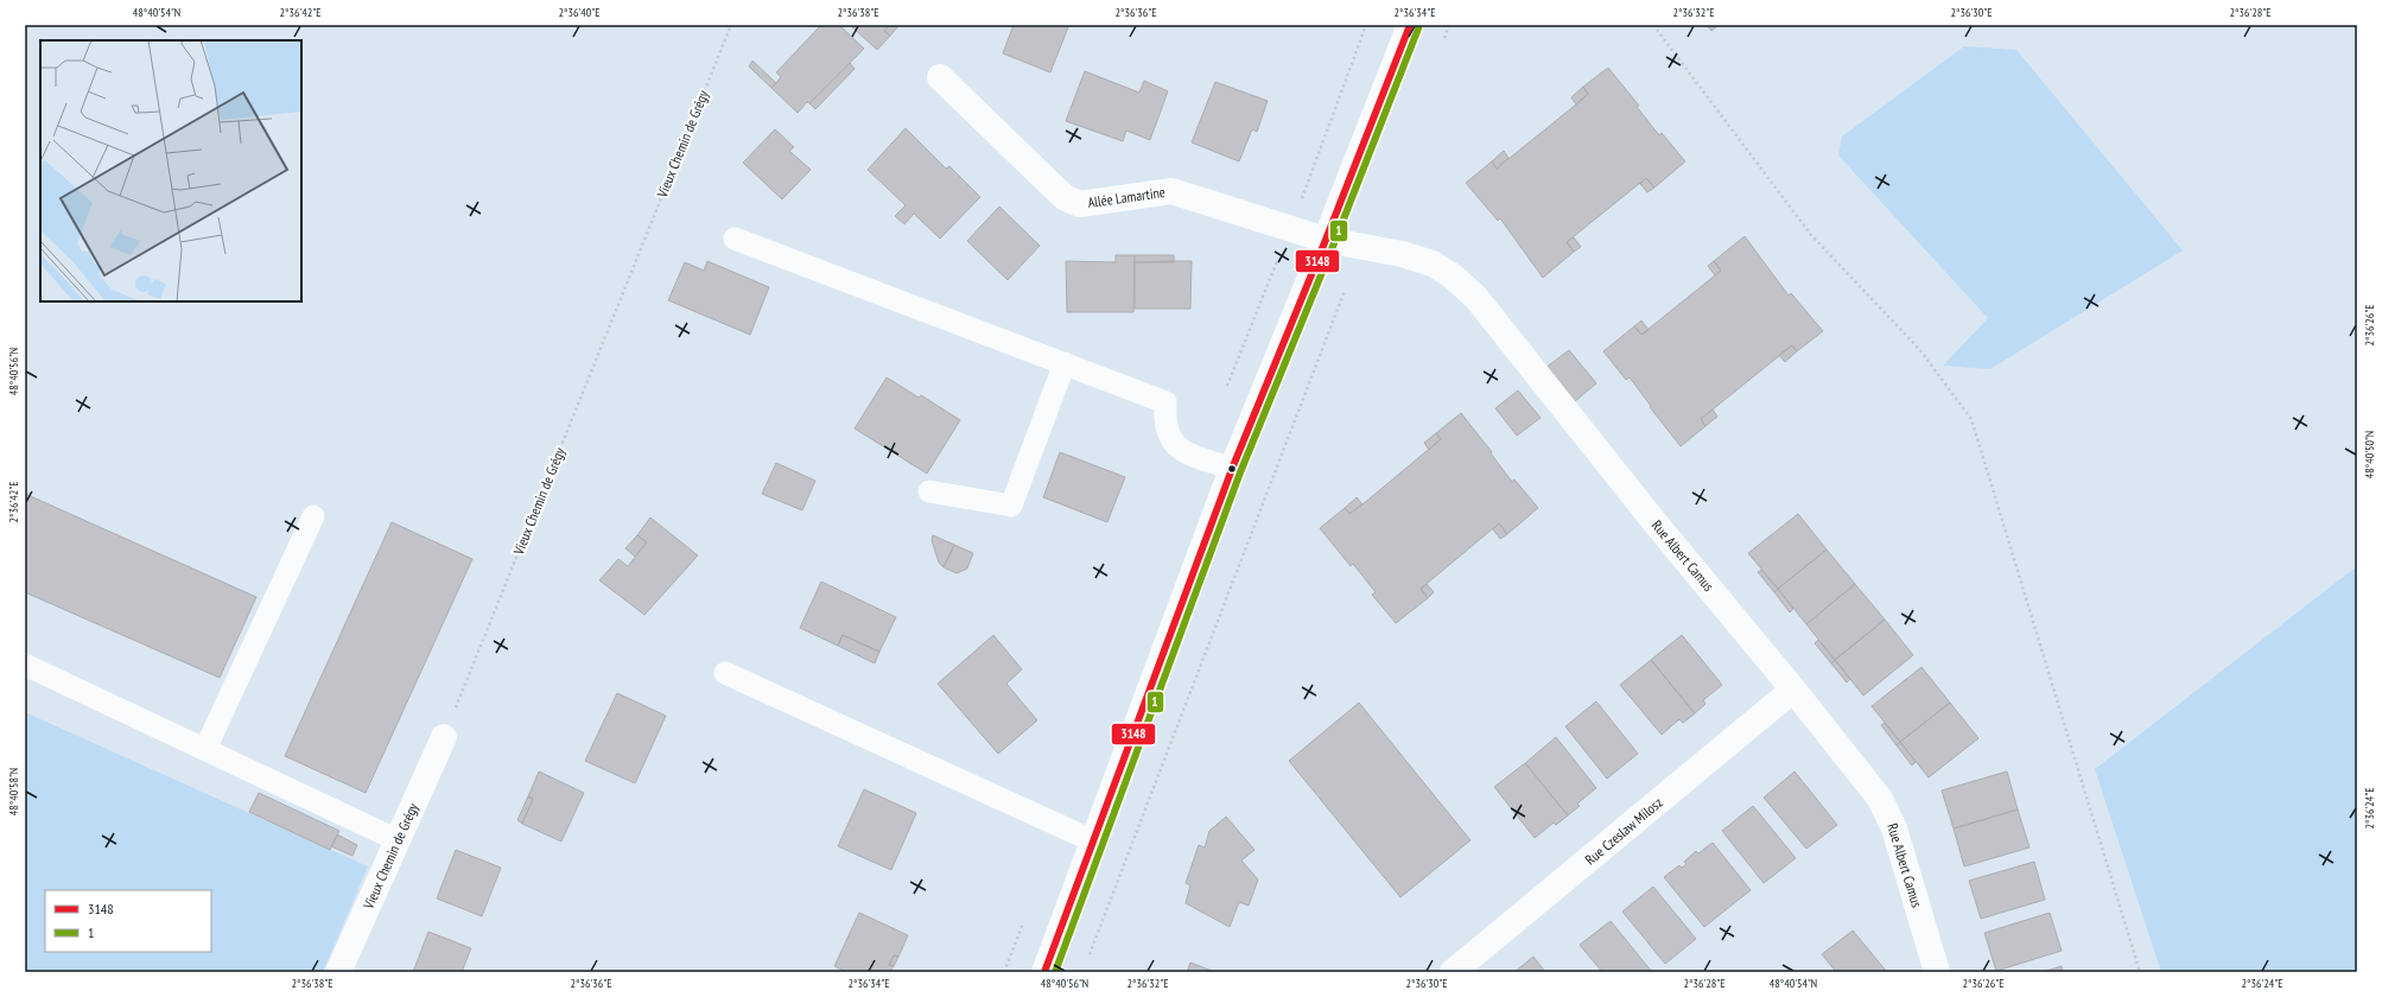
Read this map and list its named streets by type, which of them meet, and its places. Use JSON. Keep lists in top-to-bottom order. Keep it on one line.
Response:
{"streets":{"street":["Vieux Chemin de Grégy","Allée Lamartine","Rue Albert Camus","Rue Czeslaw Milosz"]},"crossings":[["Allée Lamartine","Rue Albert Camus"],["Rue Albert Camus","Rue Czeslaw Milosz"]],"lines":["transit line 3148","transit line 1"],"legend":["3148","1"],"coordinates":["48°40'54\"N","2°36'42\"E","2°36'40\"E","2°36'38\"E","2°36'36\"E","2°36'34\"E","2°36'32\"E","2°36'30\"E","2°36'28\"E","2°36'26\"E","48°40'56\"N","48°40'50\"N","48°40'58\"N","2°36'24\"E"]}
